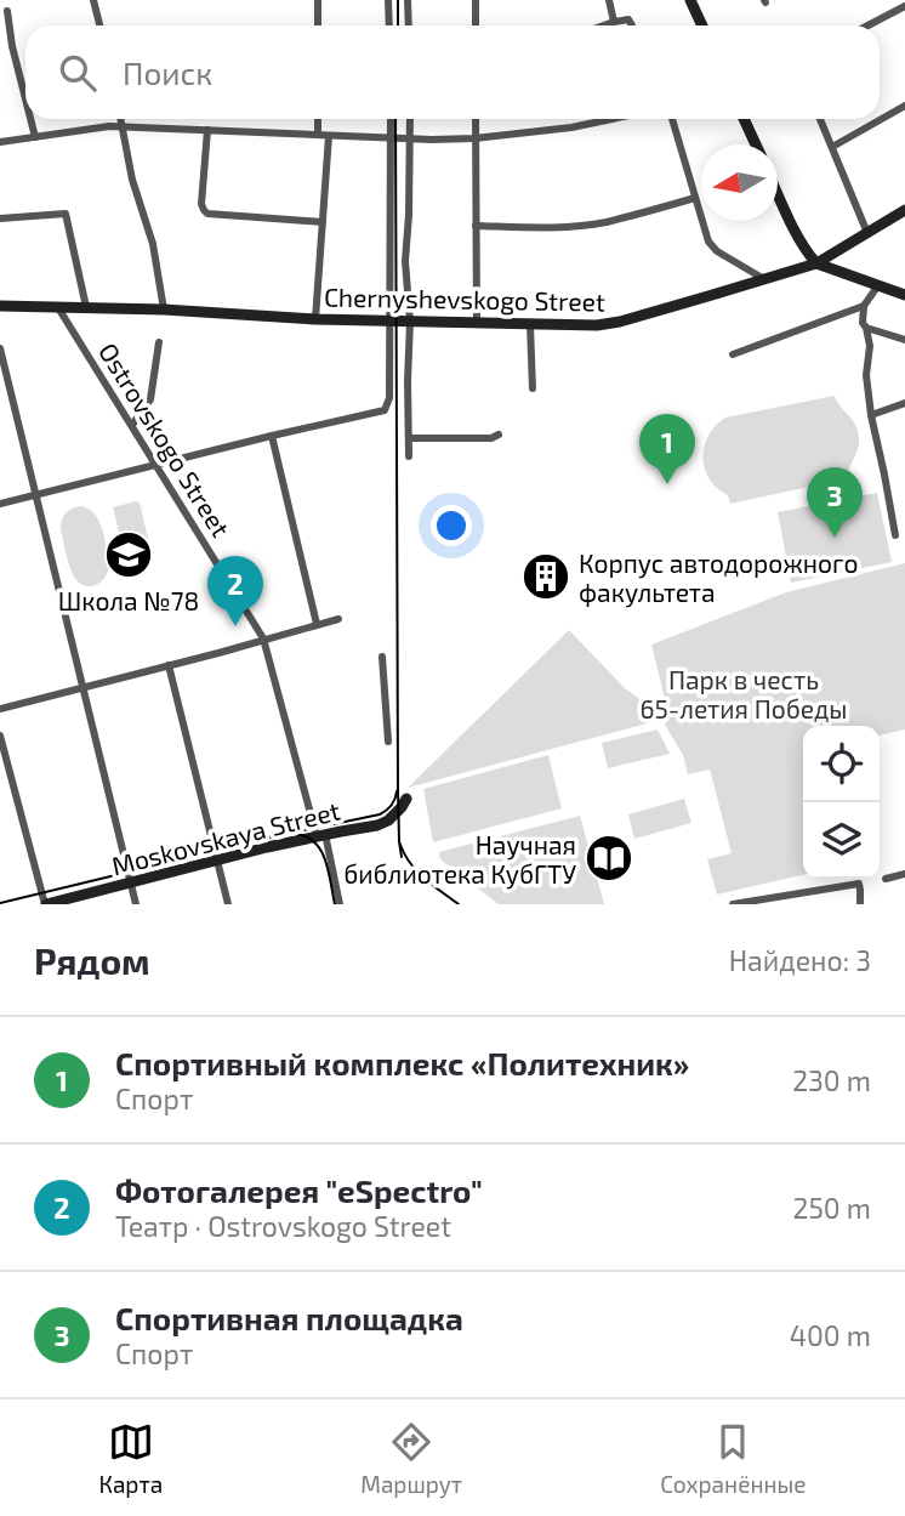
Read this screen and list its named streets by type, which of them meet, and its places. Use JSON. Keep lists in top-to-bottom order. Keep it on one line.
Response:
{"streets":{"street":["Chernyshevskogo Street","Ostrovskogo Street","Moskovskaya Street"]},"crossings":[["Chernyshevskogo Street","Ostrovskogo Street"],["Ostrovskogo Street","Moskovskaya Street"]],"parks":["Парк в честь 65-летия Победы"],"places":{"school or university":["Школа №78"],"building":["Корпус автодорожного факультета"],"library":["Научная библиотека КубГТУ"]},"north":"left","page":{"search":"Поиск","pins":["1","3","2"],"heading":["Рядом","Найдено: 3"],"list":[{"mark":"1","name":"Спортивный комплекс «Политехник»","note":"Спорт","value":"230 m"},{"mark":"2","name":"Фотогалерея \"eSpectro\"","note":"Театр · Ostrovskogo Street","value":"250 m"},{"mark":"3","name":"Спортивная площадка","note":"Спорт","value":"400 m"}],"nav":["Карта","Маршрут","Сохранённые"]}}
